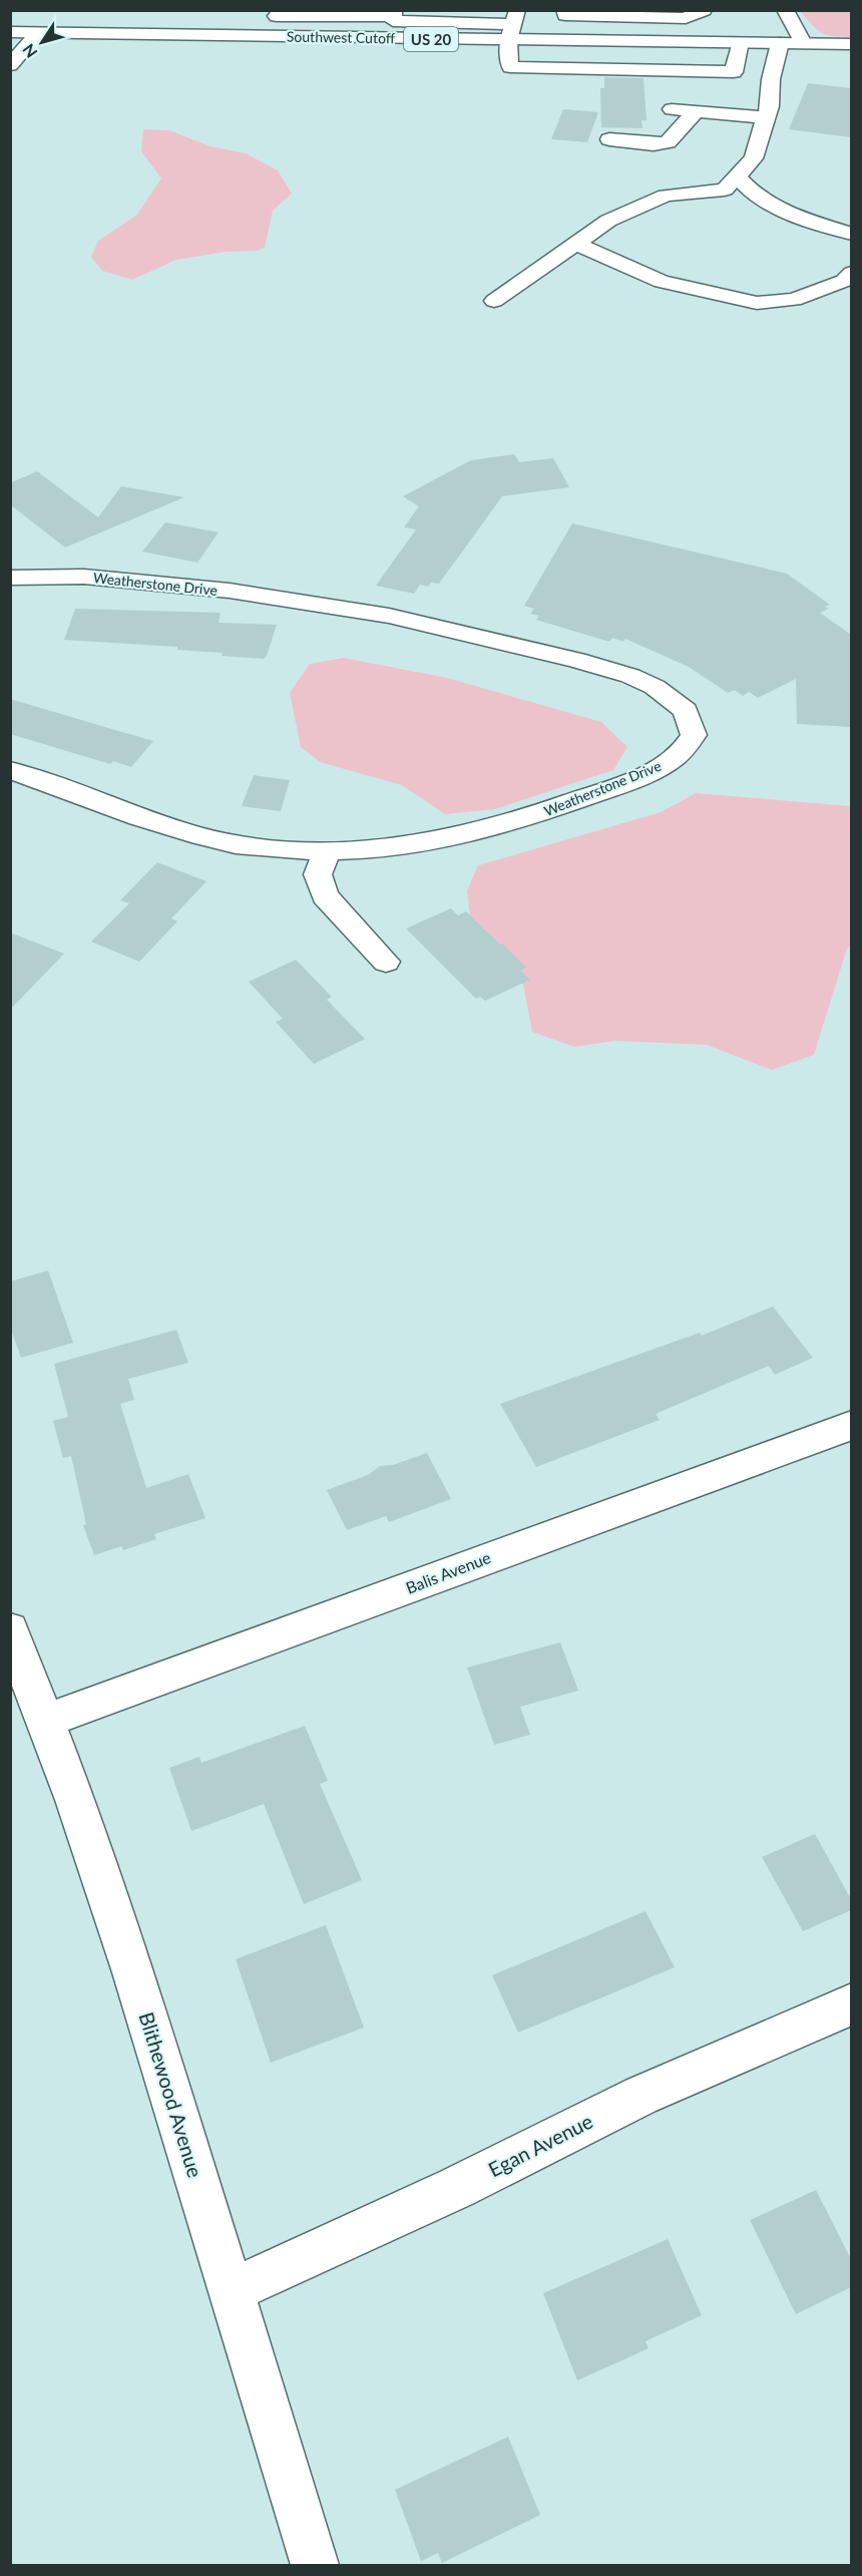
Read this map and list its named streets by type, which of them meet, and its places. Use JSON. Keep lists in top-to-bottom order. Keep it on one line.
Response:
{"streets":{"street":["Southwest Cutoff","US 20","Weatherstone Drive","Balis Avenue","Blithewood Avenue","Egan Avenue"]},"crossings":[["Balis Avenue","Blithewood Avenue"],["Blithewood Avenue","Egan Avenue"]],"north":"bottom left"}
